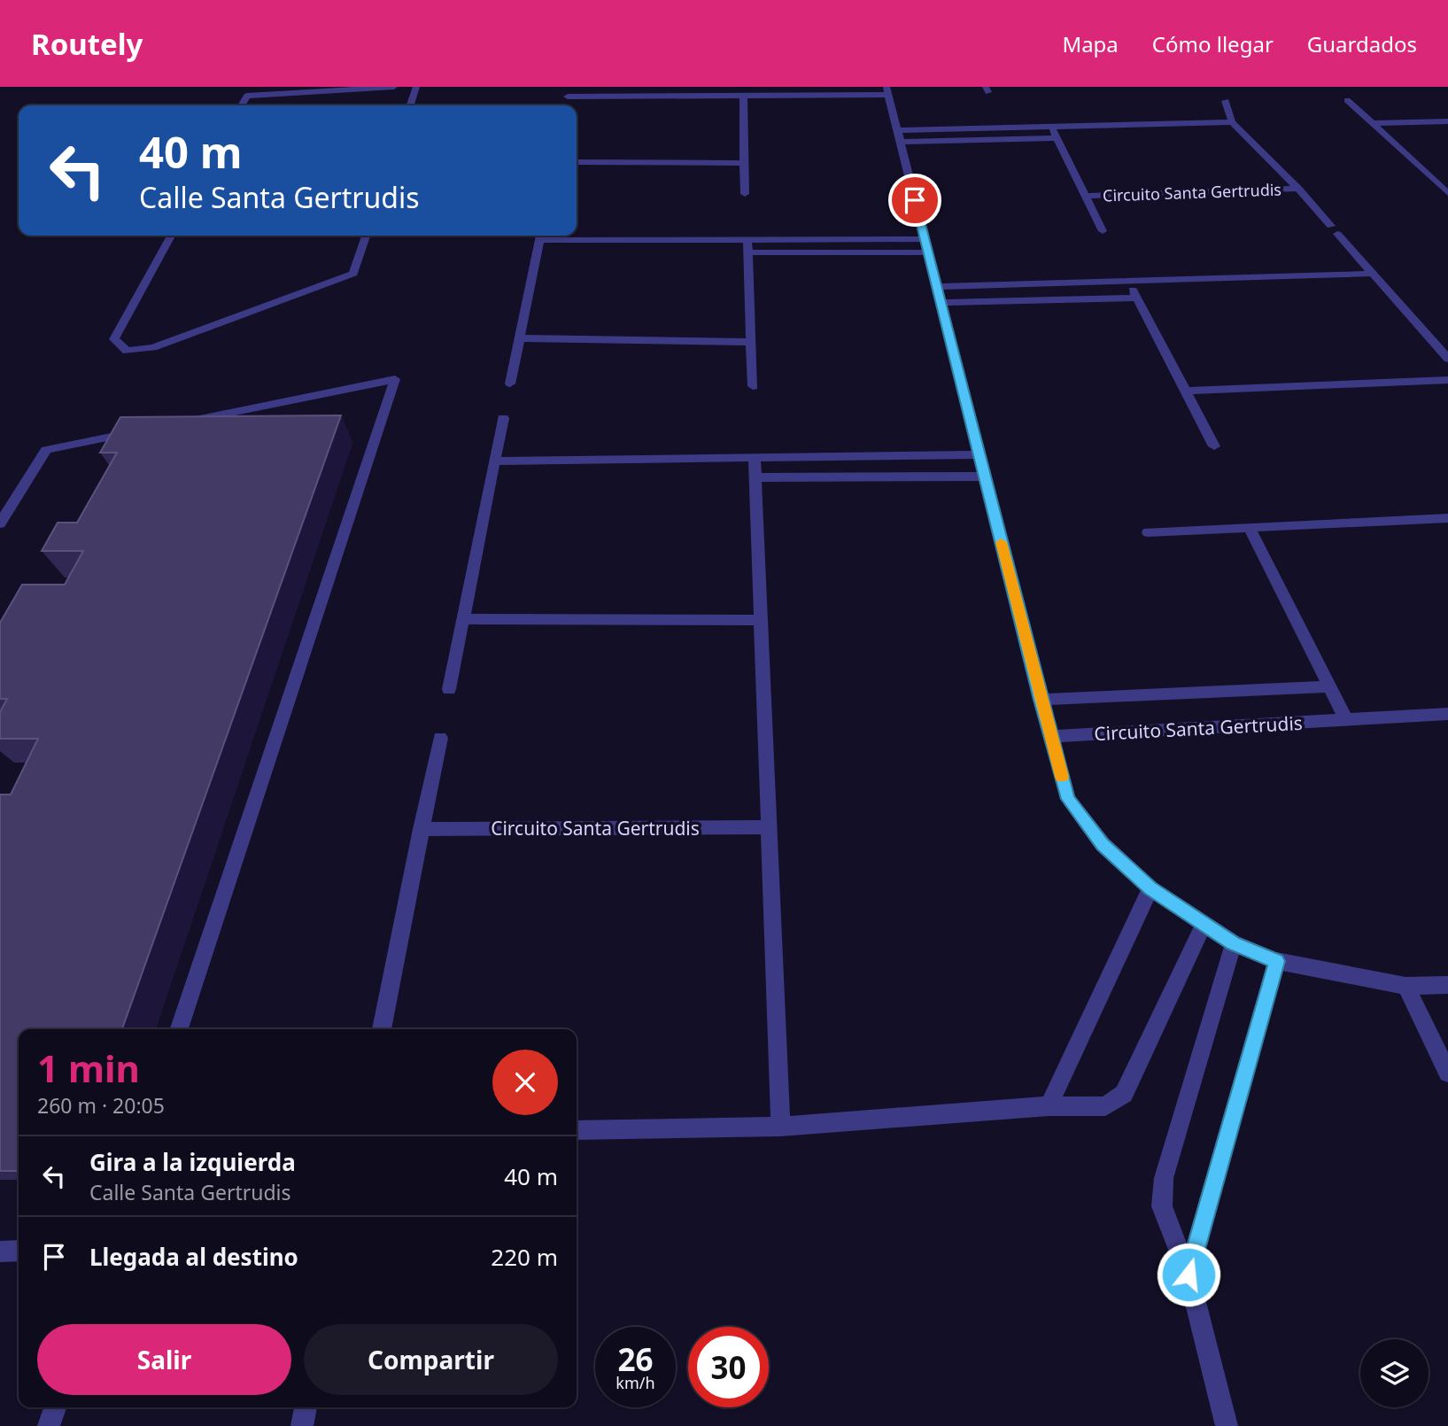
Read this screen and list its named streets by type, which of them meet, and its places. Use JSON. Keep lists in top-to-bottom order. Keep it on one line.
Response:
{"streets":{"street":["Circuito Santa Gertrudis"]},"page":{"header":"Routely","nav":["Mapa","Cómo llegar","Guardados"],"turn":["40 m","Calle Santa Gertrudis"],"heading":["1 min","260 m · 20:05"],"list":[{"name":"Gira a la izquierda","note":"Calle Santa Gertrudis","value":"40 m"},{"name":"Llegada al destino","value":"220 m"}],"buttons":["Salir","Compartir"],"speed":"26 km/h","limit":"30"}}
